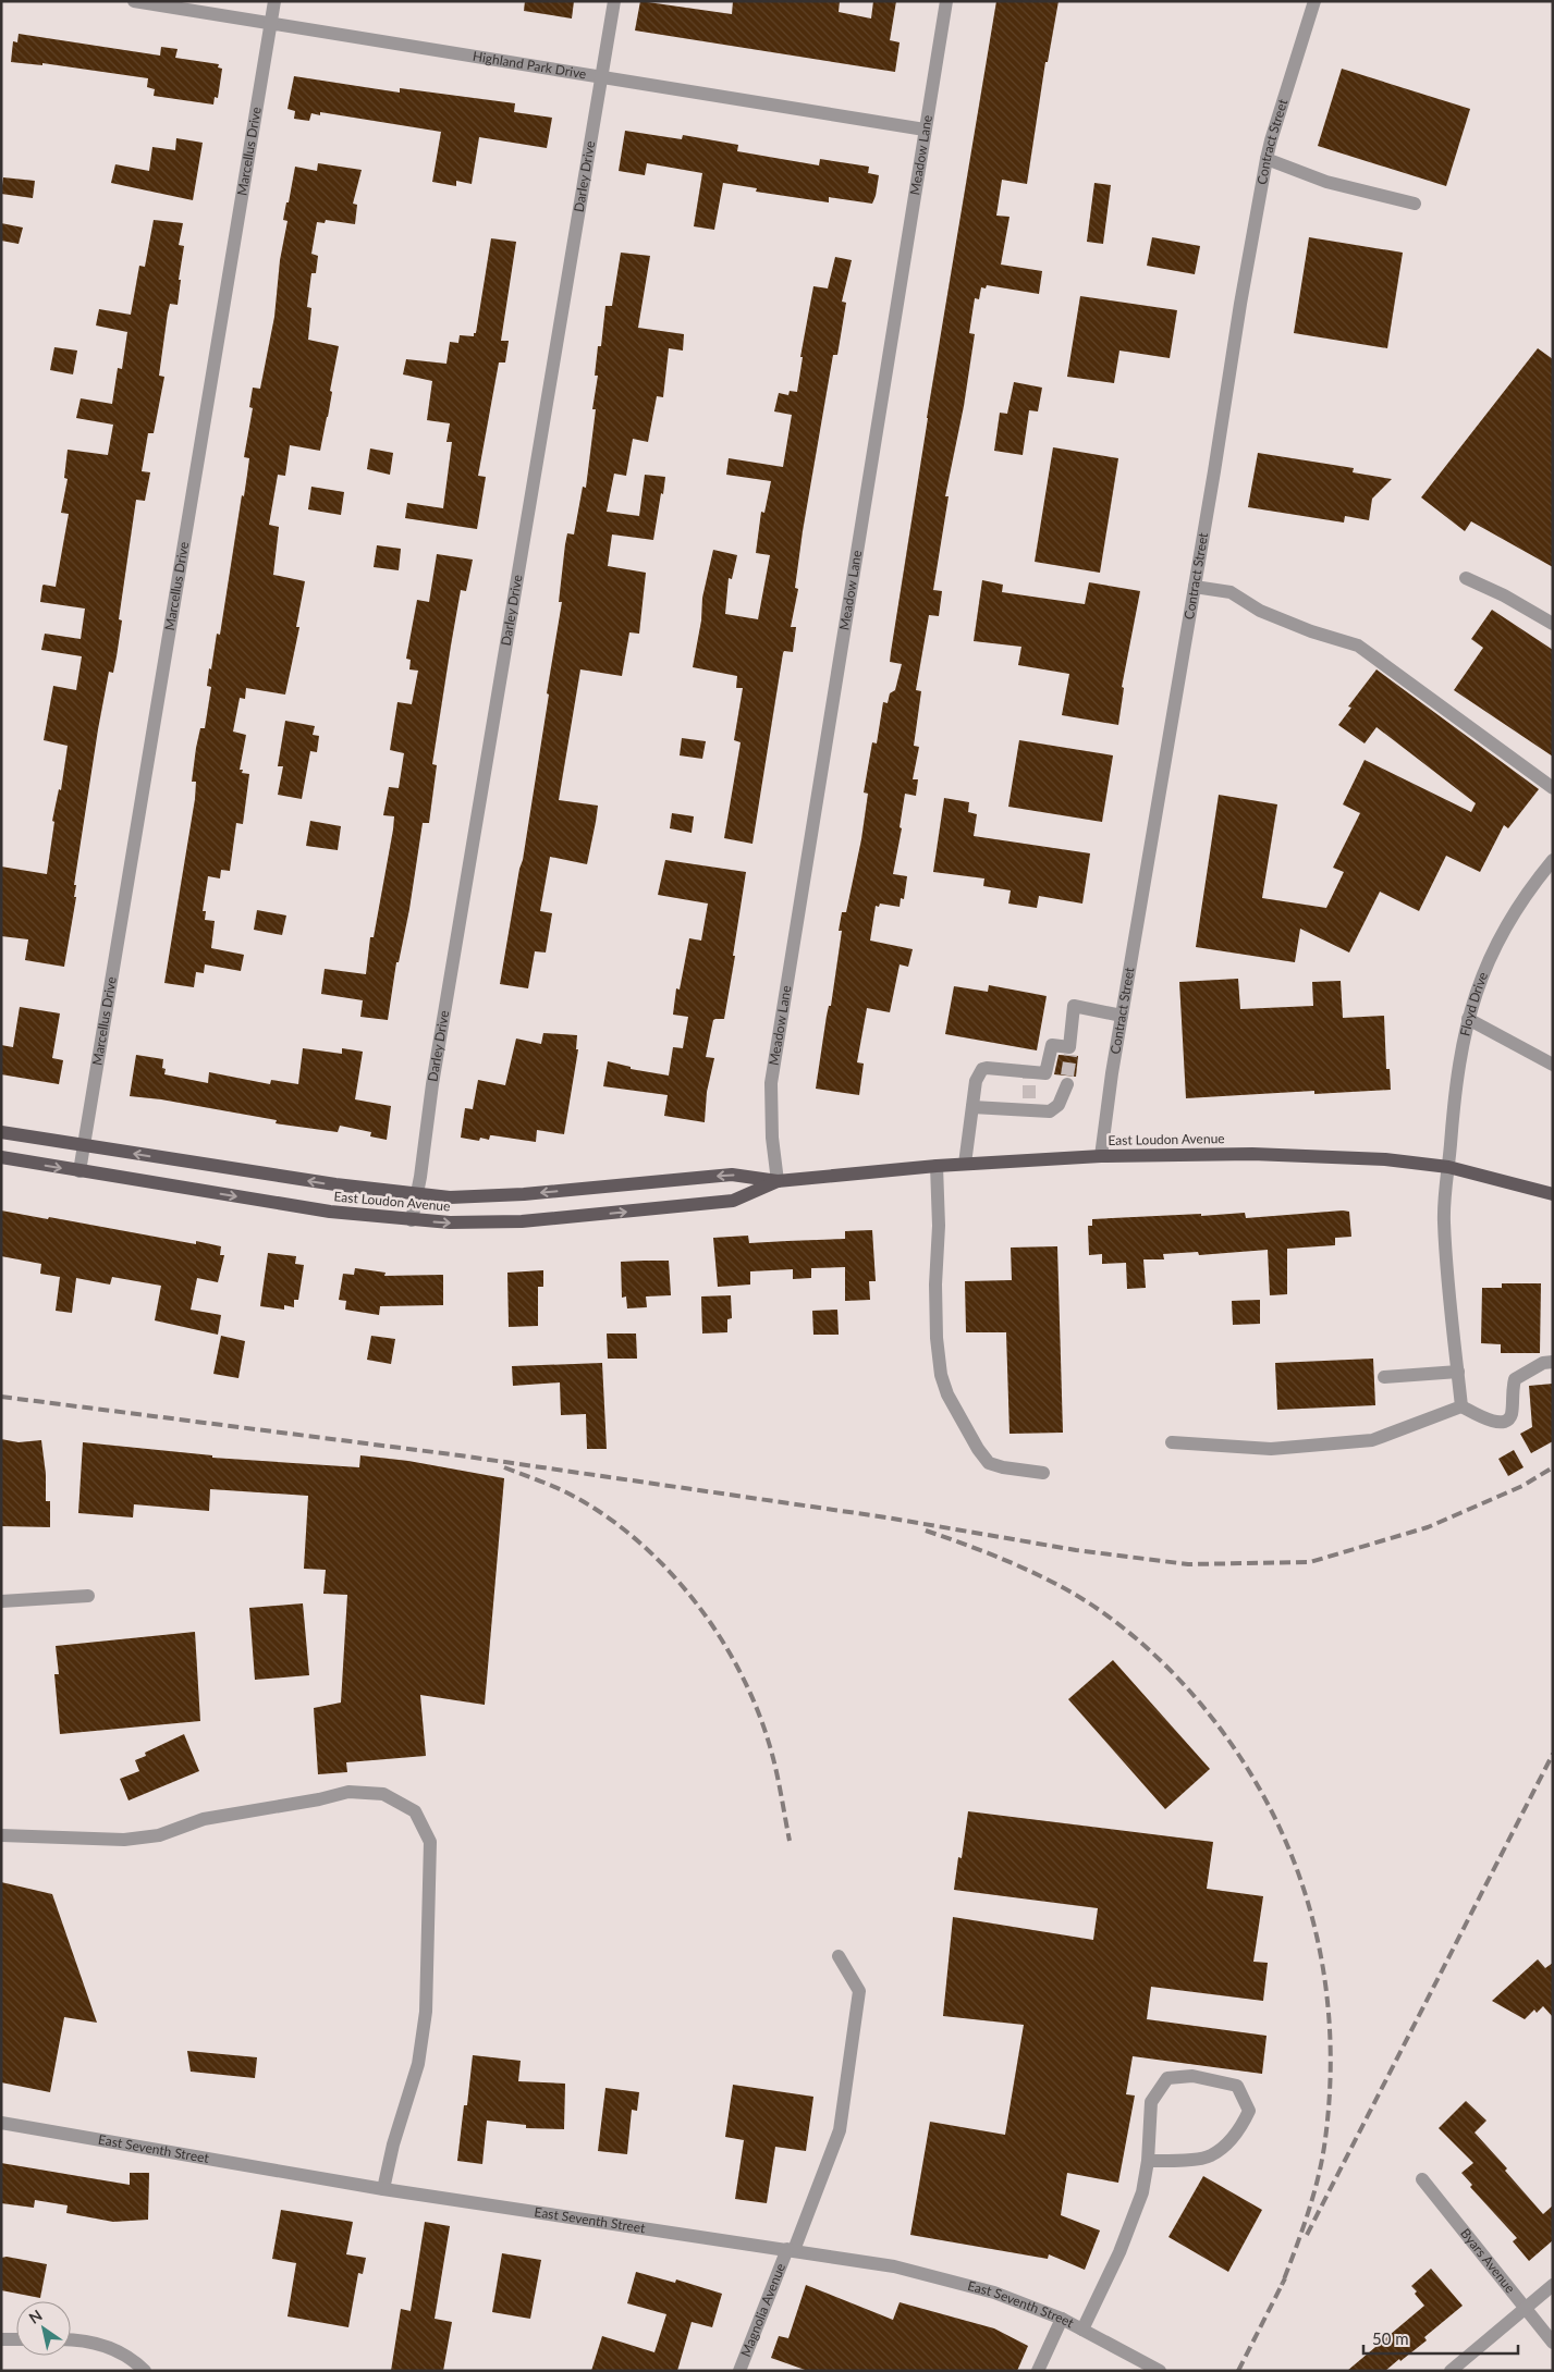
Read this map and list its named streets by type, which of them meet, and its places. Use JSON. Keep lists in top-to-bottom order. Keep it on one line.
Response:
{"streets":{"main road":["East Loudon Avenue"],"street":["Highland Park Drive","Contract Street","Marcellus Drive","Meadow Lane","Darley Drive","Floyd Drive","East Seventh Street","Byars Avenue","Magnolia Avenue"]},"crossings":[["Highland Park Drive","Marcellus Drive"],["Highland Park Drive","Meadow Lane"],["Highland Park Drive","Darley Drive"],["Contract Street","East Loudon Avenue"],["Marcellus Drive","East Loudon Avenue"],["Meadow Lane","East Loudon Avenue"],["Darley Drive","East Loudon Avenue"],["Floyd Drive","East Loudon Avenue"],["East Seventh Street","Magnolia Avenue"]],"scale_bar":"50 m","north":"top left"}
